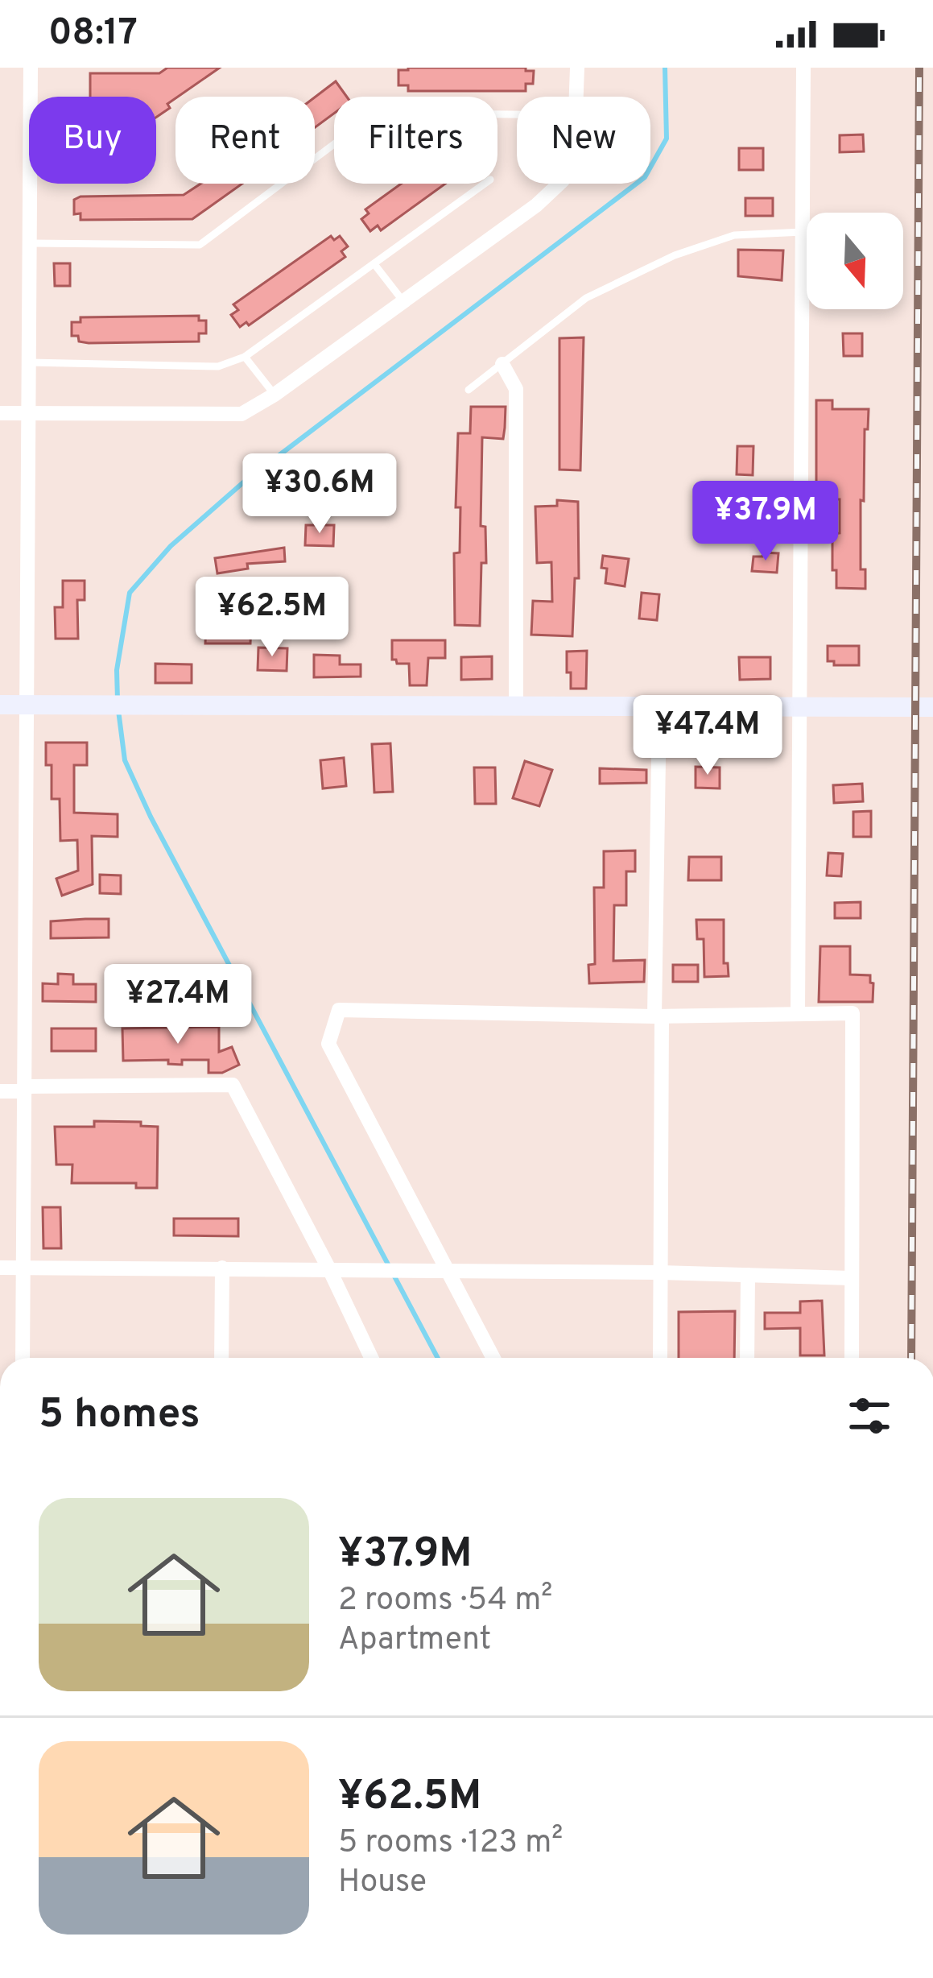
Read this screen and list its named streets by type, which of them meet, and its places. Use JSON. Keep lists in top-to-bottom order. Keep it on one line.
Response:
{"north":"bottom","page":{"status":"08:17","chip":["Buy","Rent","Filters","New"],"price":["¥30.6M","¥37.9M","¥62.5M","¥47.4M","¥27.4M"],"heading":"5 homes","list":[{"name":"¥37.9M","note":"2 rooms · 54 m² · Apartment"},{"name":"¥62.5M","note":"5 rooms · 123 m² · House"}]}}
